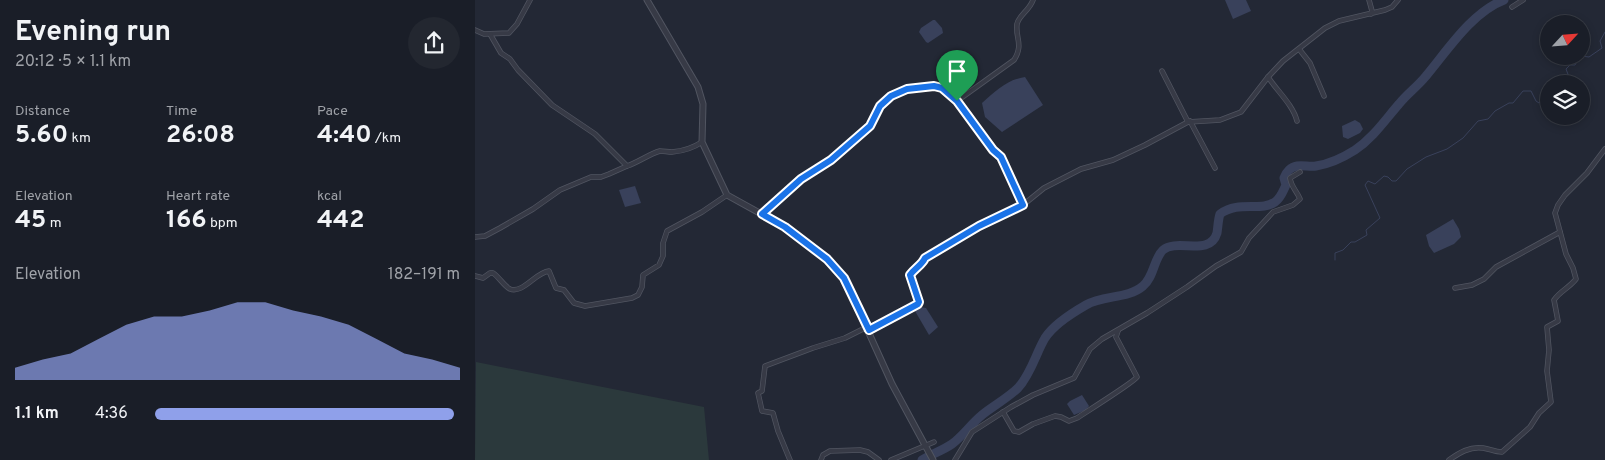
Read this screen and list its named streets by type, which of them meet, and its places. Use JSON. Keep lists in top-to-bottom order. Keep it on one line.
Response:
{"north":"top right","page":{"heading":["Evening run","20:12 · 5 × 1.1 km"],"stats":[["Distance","5.60 km"],["Time","26:08"],["Pace","4:40 /km"],["Elevation","45 m"],["Heart rate","166 bpm"],["kcal","442"]],"chart":["Elevation","182–191 m"],"list":[{"name":"1.1 km","note":"4:36"}]}}
